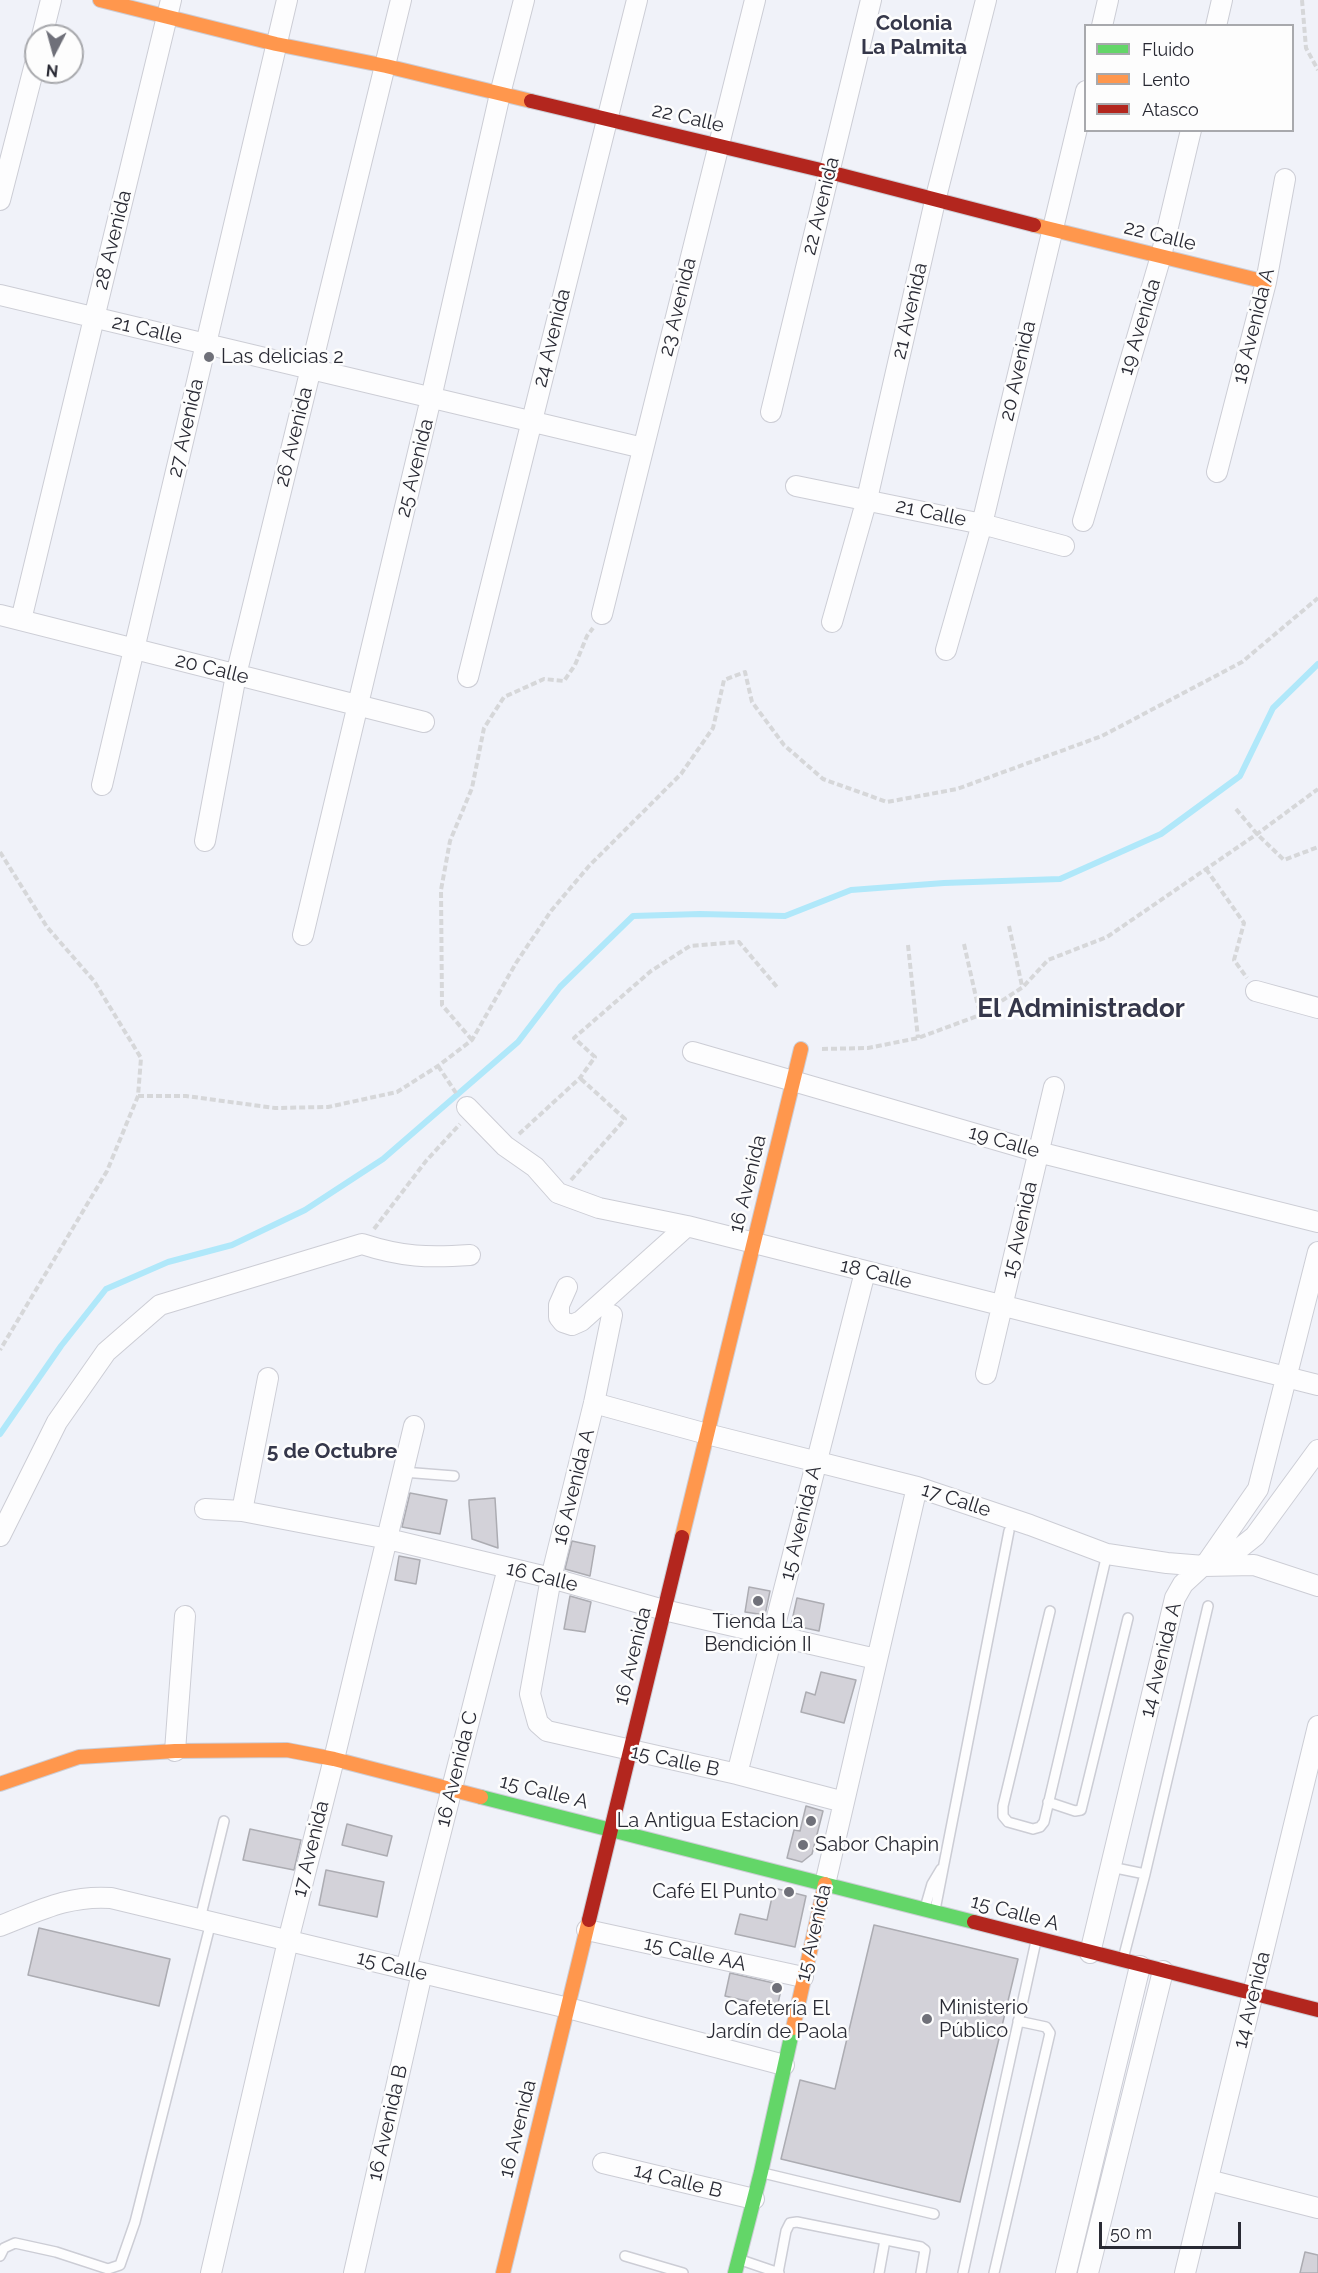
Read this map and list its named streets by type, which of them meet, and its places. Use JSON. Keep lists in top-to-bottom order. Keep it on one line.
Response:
{"streets":{"street":["22 Calle","22 Avenida","28 Avenida","23 Avenida","21 Avenida","18 Avenida A","19 Avenida","21 Calle","24 Avenida","20 Avenida","27 Avenida","26 Avenida","25 Avenida","20 Calle","19 Calle","16 Avenida","15 Avenida","18 Calle","16 Avenida A","17 Calle","15 Avenida A","16 Calle","14 Avenida A","15 Calle B","16 Avenida C","15 Calle A","17 Avenida","15 Calle AA","15 Calle","14 Avenida","16 Avenida B","14 Calle B"]},"crossings":[["22 Calle","22 Avenida"],["22 Calle","28 Avenida"],["22 Calle","23 Avenida"],["22 Calle","21 Avenida"],["22 Calle","18 Avenida A"],["22 Calle","19 Avenida"],["22 Calle","24 Avenida"],["22 Calle","20 Avenida"],["22 Calle","27 Avenida"],["22 Calle","26 Avenida"],["22 Calle","25 Avenida"],["28 Avenida","21 Calle"],["28 Avenida","20 Calle"],["23 Avenida","21 Calle"],["21 Avenida","21 Calle"],["21 Calle","24 Avenida"],["21 Calle","20 Avenida"],["21 Calle","27 Avenida"],["21 Calle","26 Avenida"],["21 Calle","25 Avenida"],["27 Avenida","20 Calle"],["26 Avenida","20 Calle"],["25 Avenida","20 Calle"],["19 Calle","16 Avenida"],["19 Calle","15 Avenida"],["16 Avenida","18 Calle"],["16 Avenida","17 Calle"],["16 Avenida","16 Calle"],["16 Avenida","15 Calle B"],["16 Avenida","15 Calle A"],["16 Avenida","15 Calle AA"],["16 Avenida","15 Calle"],["15 Avenida","18 Calle"],["15 Avenida","17 Calle"],["15 Avenida","16 Calle"],["15 Avenida","15 Calle B"],["15 Avenida","15 Calle A"],["15 Avenida","15 Calle AA"],["15 Avenida","15 Calle"],["15 Avenida","14 Calle B"],["18 Calle","15 Avenida A"],["18 Calle","14 Avenida A"],["16 Avenida A","17 Calle"],["16 Avenida A","16 Calle"],["16 Avenida A","15 Calle B"],["17 Calle","15 Avenida A"],["17 Calle","14 Avenida A"],["15 Avenida A","16 Calle"],["15 Avenida A","15 Calle B"],["16 Calle","16 Avenida C"],["16 Calle","17 Avenida"],["14 Avenida A","15 Calle A"],["16 Avenida C","15 Calle A"],["16 Avenida C","15 Calle"],["16 Avenida C","16 Avenida B"],["15 Calle A","17 Avenida"],["15 Calle A","14 Avenida"],["17 Avenida","15 Calle"],["15 Calle","16 Avenida B"]],"districts":["Colonia La Palmita","El Administrador","5 de Octubre"],"places":["Las delicias 2","Tienda La Bendición II","La Antigua Estacion","Sabor Chapin","Café El Punto","Cafetería El Jardín de Paola","Ministerio Público"],"legend":["Fluido","Lento","Atasco"],"scale_bar":"50 m","north":"bottom"}
